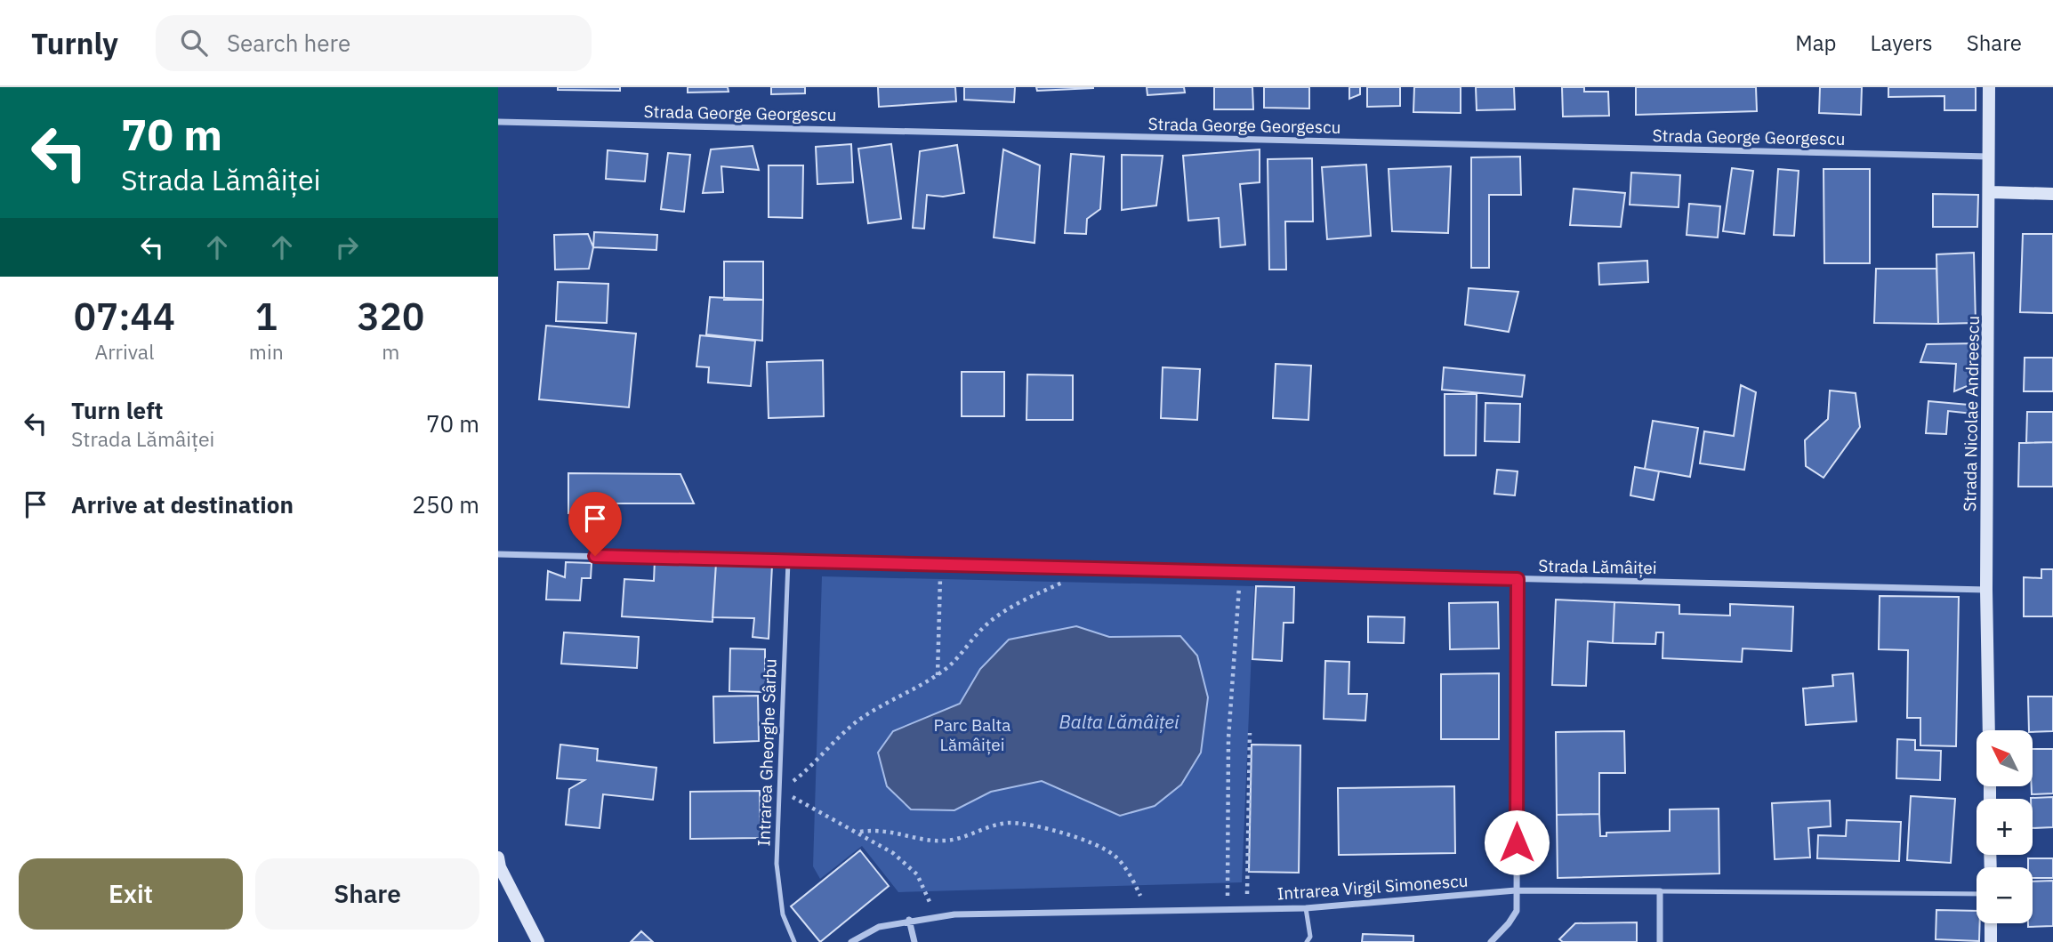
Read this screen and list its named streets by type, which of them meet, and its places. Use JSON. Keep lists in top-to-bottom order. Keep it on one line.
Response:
{"streets":{"main road":["Strada Nicolae Andreescu"],"street":["Strada George Georgescu","Strada Lămâiței","Intrarea Virgil Simonescu"],"lane":["Intrarea Gheorghe Sârbu"]},"crossings":[["Strada George Georgescu","Strada Nicolae Andreescu"],["Strada Nicolae Andreescu","Strada Lămâiței"],["Strada Lămâiței","Intrarea Gheorghe Sârbu"]],"water":["Balta Lămâiței"],"parks":["Parc Balta Lămâiței"],"north":"top left","page":{"header":"Turnly","search":"Search here","nav":["Map","Layers","Share"],"turn":["70 m","Strada Lămâiței"],"eta":["07:44","Arrival","1","min","320","m"],"list":[{"name":"Turn left","note":"Strada Lămâiței","value":"70 m"},{"name":"Arrive at destination","value":"250 m"}],"map_buttons":["+","−"],"buttons":["Exit","Share"]}}
